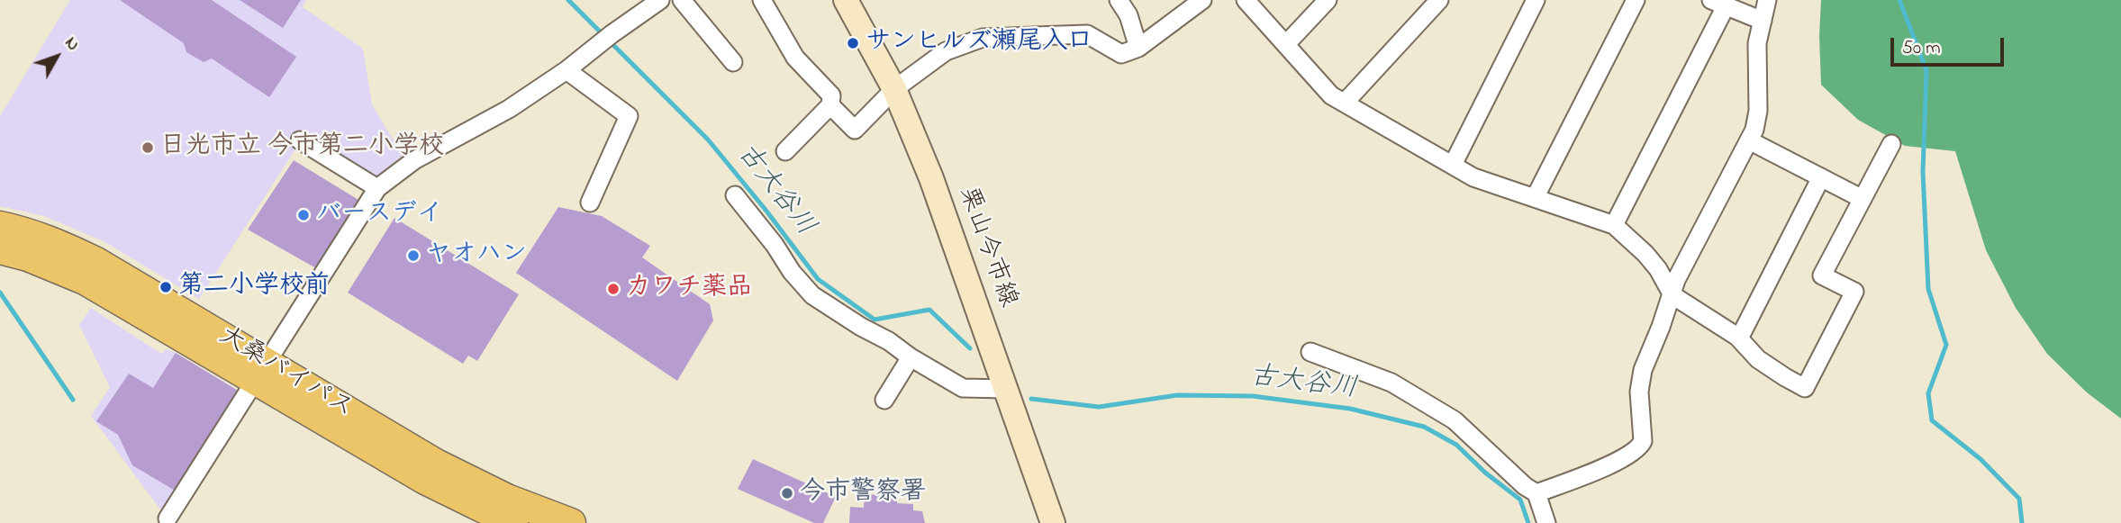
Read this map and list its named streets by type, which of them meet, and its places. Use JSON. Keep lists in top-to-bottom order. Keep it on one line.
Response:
{"streets":{"highway":["大桑バイパス"],"main road":["栗山今市線"]},"water":["古大谷川"],"places":["サンヒルズ瀬尾入口","日光市立 今市第二小学校","バースデイ","ヤオハン","第二小学校前","カワチ薬品","今市警察署"],"scale_bar":"50 m","north":"top right"}
